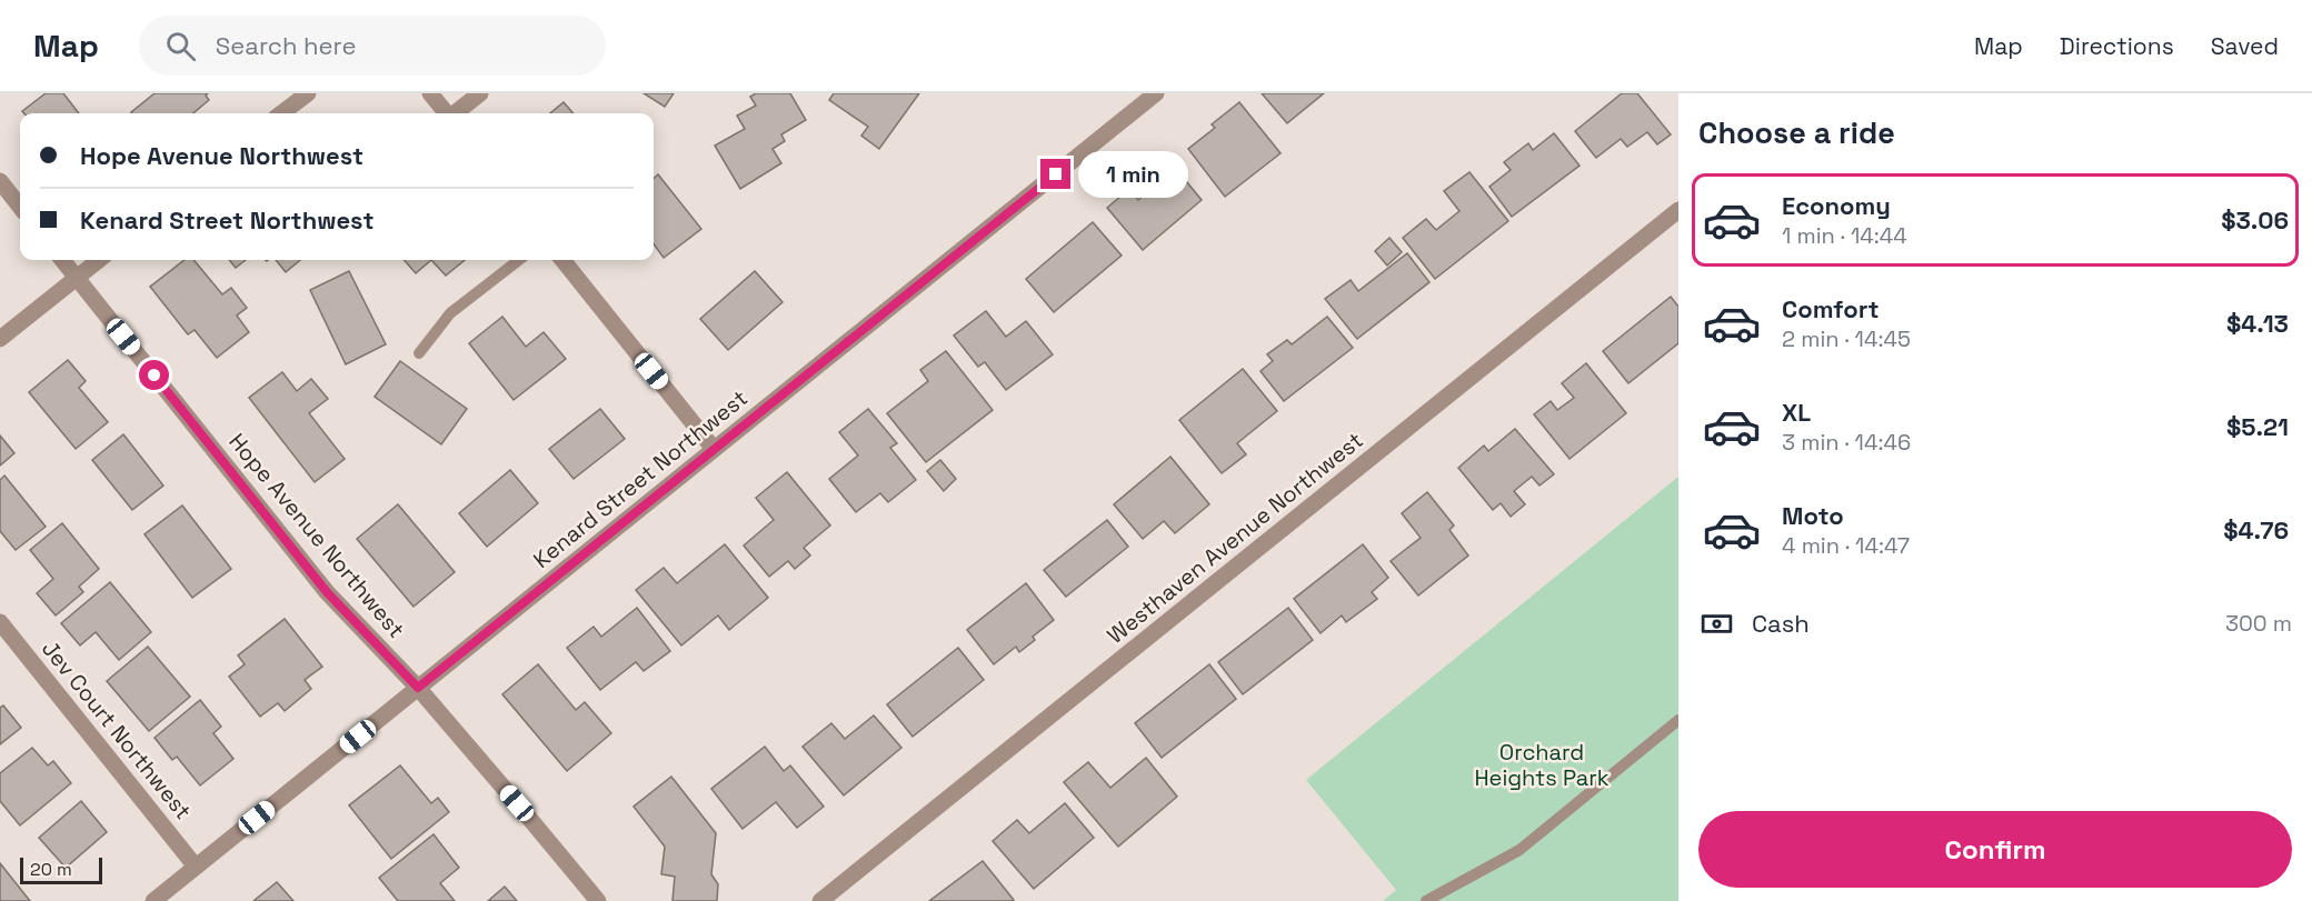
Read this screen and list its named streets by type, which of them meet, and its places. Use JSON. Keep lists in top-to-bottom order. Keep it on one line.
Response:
{"streets":{"street":["Kenard Street Northwest","Hope Avenue Northwest","Westhaven Avenue Northwest","Jev Court Northwest"]},"crossings":[["Kenard Street Northwest","Hope Avenue Northwest"],["Kenard Street Northwest","Jev Court Northwest"]],"parks":["Orchard Heights Park"],"scale_bar":"20 m","page":{"header":"Map","search":"Search here","nav":["Map","Directions","Saved"],"heading":"Choose a ride","banner":["Hope Avenue Northwest","Kenard Street Northwest"],"bubble":"1 min","list":[{"name":"Economy","note":"1 min · 14:44","value":"$3.06"},{"name":"Comfort","note":"2 min · 14:45","value":"$4.13"},{"name":"XL","note":"3 min · 14:46","value":"$5.21"},{"name":"Moto","note":"4 min · 14:47","value":"$4.76"}],"pay":["Cash","300 m"],"buttons":"Confirm","scale":"20 m"}}
